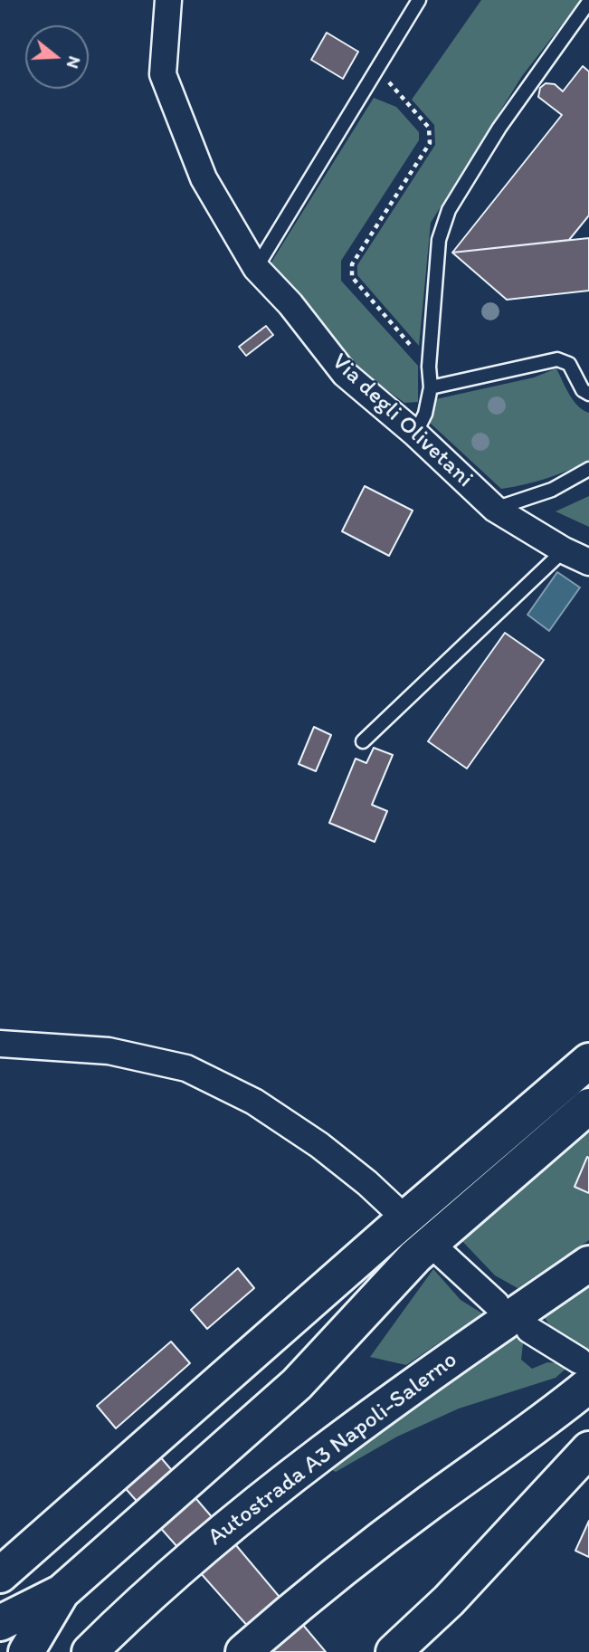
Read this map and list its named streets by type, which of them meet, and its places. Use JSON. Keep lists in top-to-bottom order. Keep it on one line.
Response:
{"streets":{"highway":["Autostrada A3 Napoli-Salerno"],"street":["Via degli Olivetani"]},"north":"right"}
